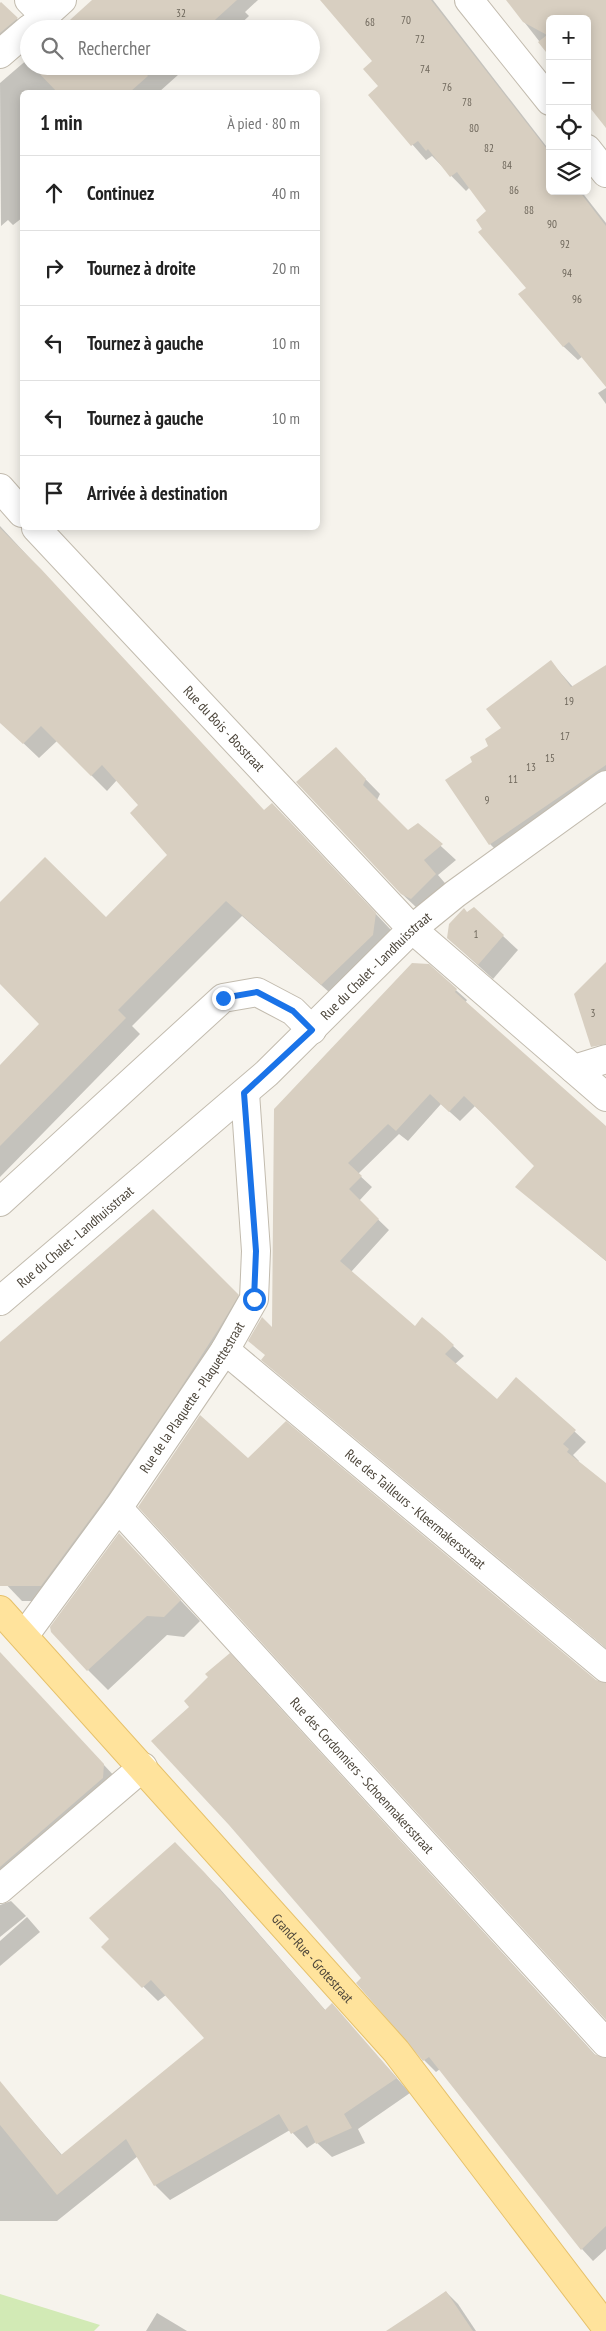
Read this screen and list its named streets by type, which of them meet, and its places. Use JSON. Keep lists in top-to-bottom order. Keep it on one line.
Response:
{"streets":{"main road":["Grand-Rue - Grotestraat"],"street":["Rue du Bois - Bosstraat","Rue du Chalet - Landhuisstraat","Rue de la Plaquette - Plaquettestraat","Rue des Tailleurs - Kleermakersstraat","Rue des Cordonniers - Schoenmakersstraat"]},"crossings":[["Rue du Bois - Bosstraat","Rue du Chalet - Landhuisstraat"],["Rue du Chalet - Landhuisstraat","Rue de la Plaquette - Plaquettestraat"],["Rue de la Plaquette - Plaquettestraat","Rue des Tailleurs - Kleermakersstraat"],["Rue de la Plaquette - Plaquettestraat","Rue des Cordonniers - Schoenmakersstraat"],["Rue de la Plaquette - Plaquettestraat","Grand-Rue - Grotestraat"]],"house_numbers":["32","70","68","72","74","76","78","80","82","84","86","88","90","92","94","96","19","17","15","13","11","9","1","3"],"page":{"map_buttons":["+","−"],"search":"Rechercher","heading":["1 min","À pied · 80 m"],"list":[["Continuez","40 m"],["Tournez à droite","20 m"],["Tournez à gauche","10 m"],["Tournez à gauche","10 m"],"Arrivée à destination"]}}
